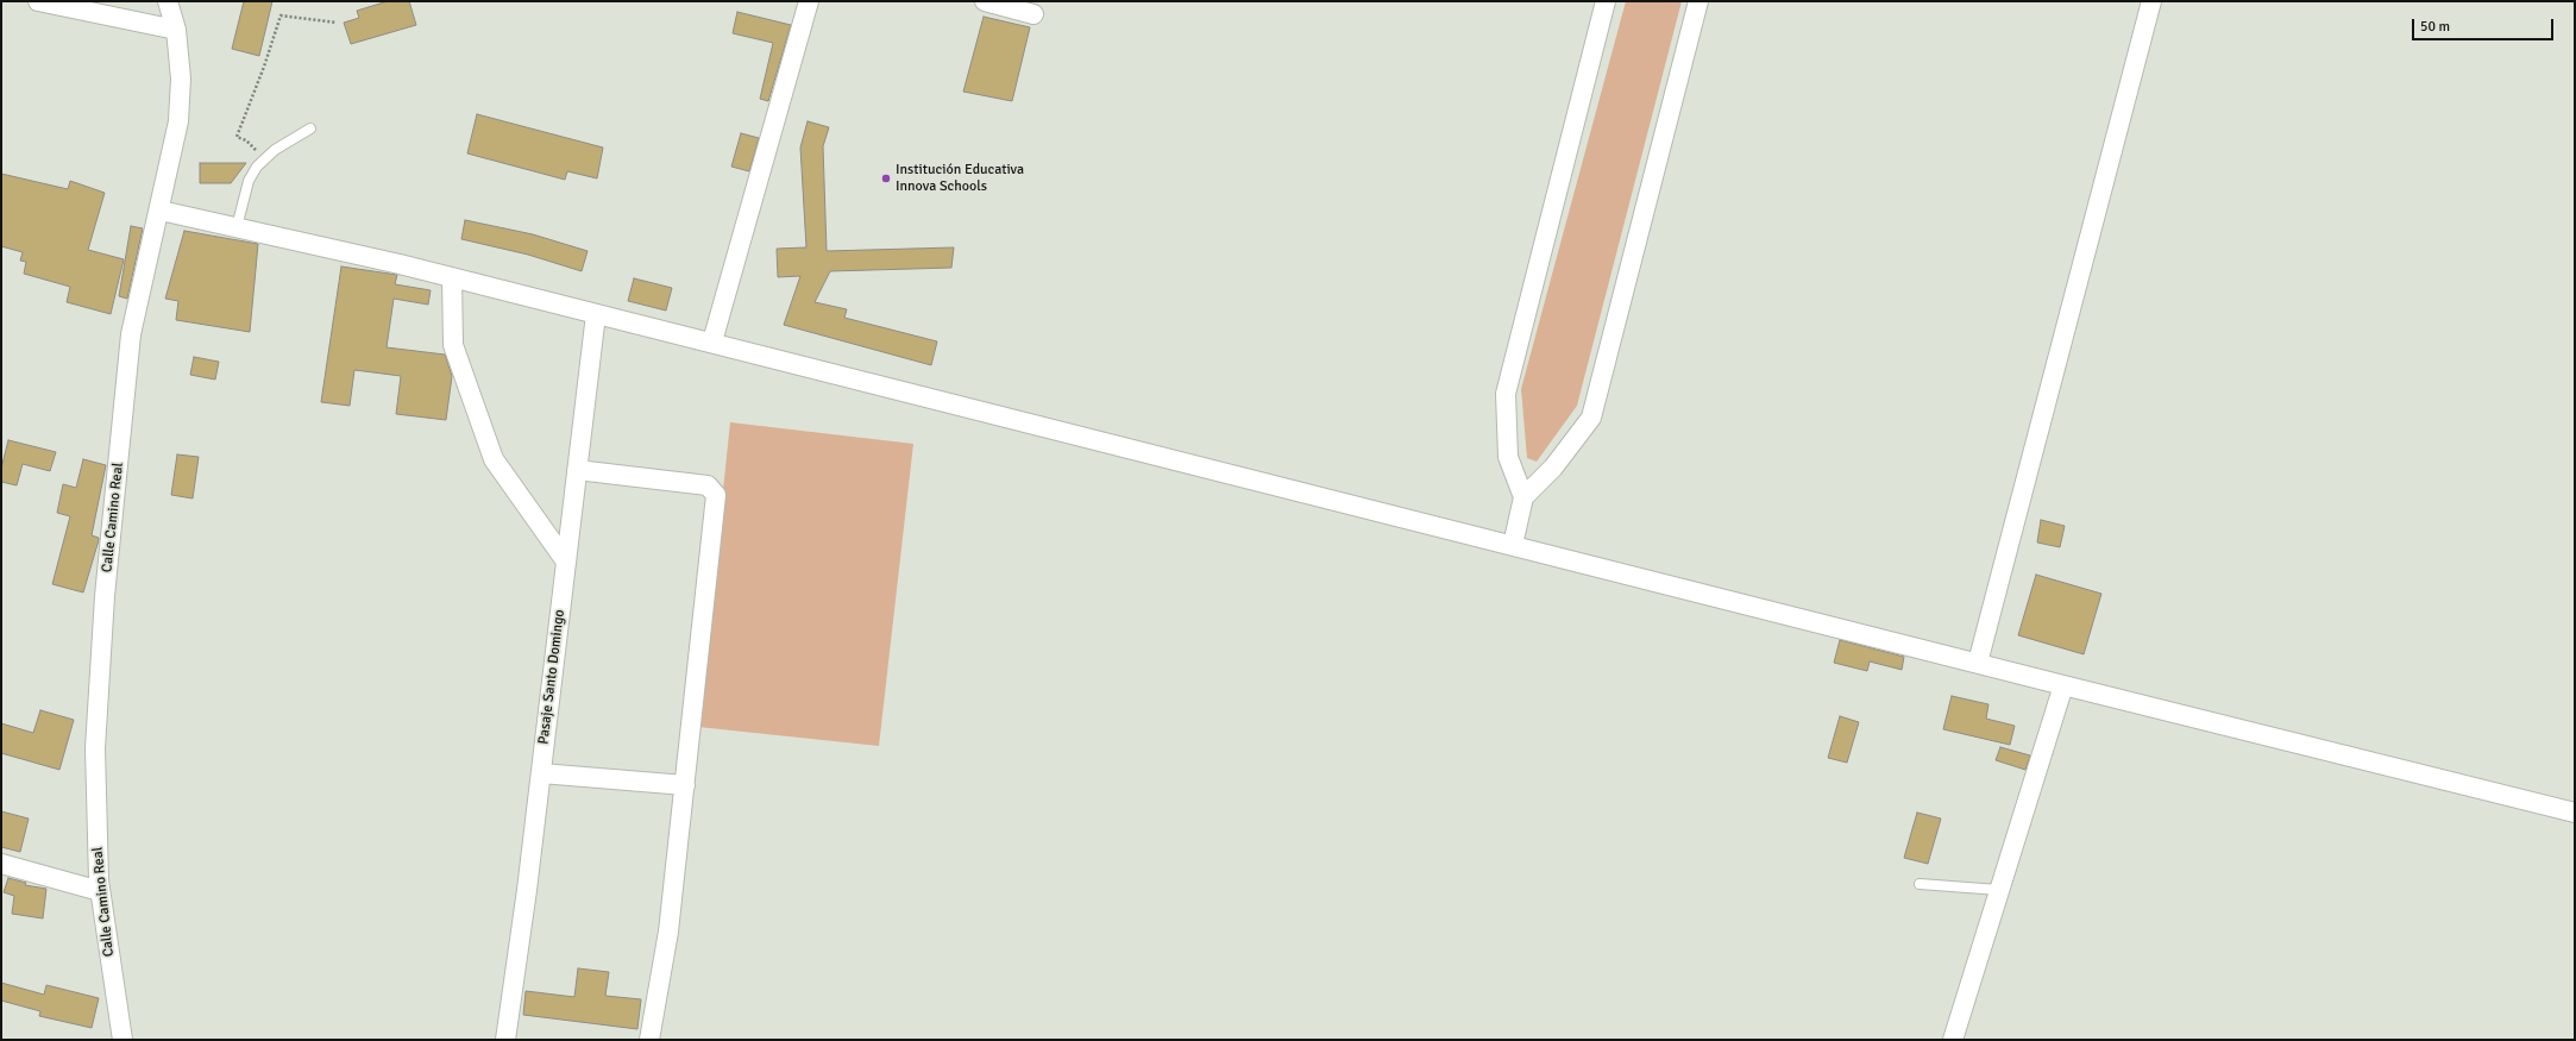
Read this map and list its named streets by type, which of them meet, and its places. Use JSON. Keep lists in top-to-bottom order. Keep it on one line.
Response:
{"streets":{"street":["Calle Camino Real","Pasaje Santo Domingo"]},"places":["Institución Educativa Innova Schools"],"scale_bar":"50 m"}
